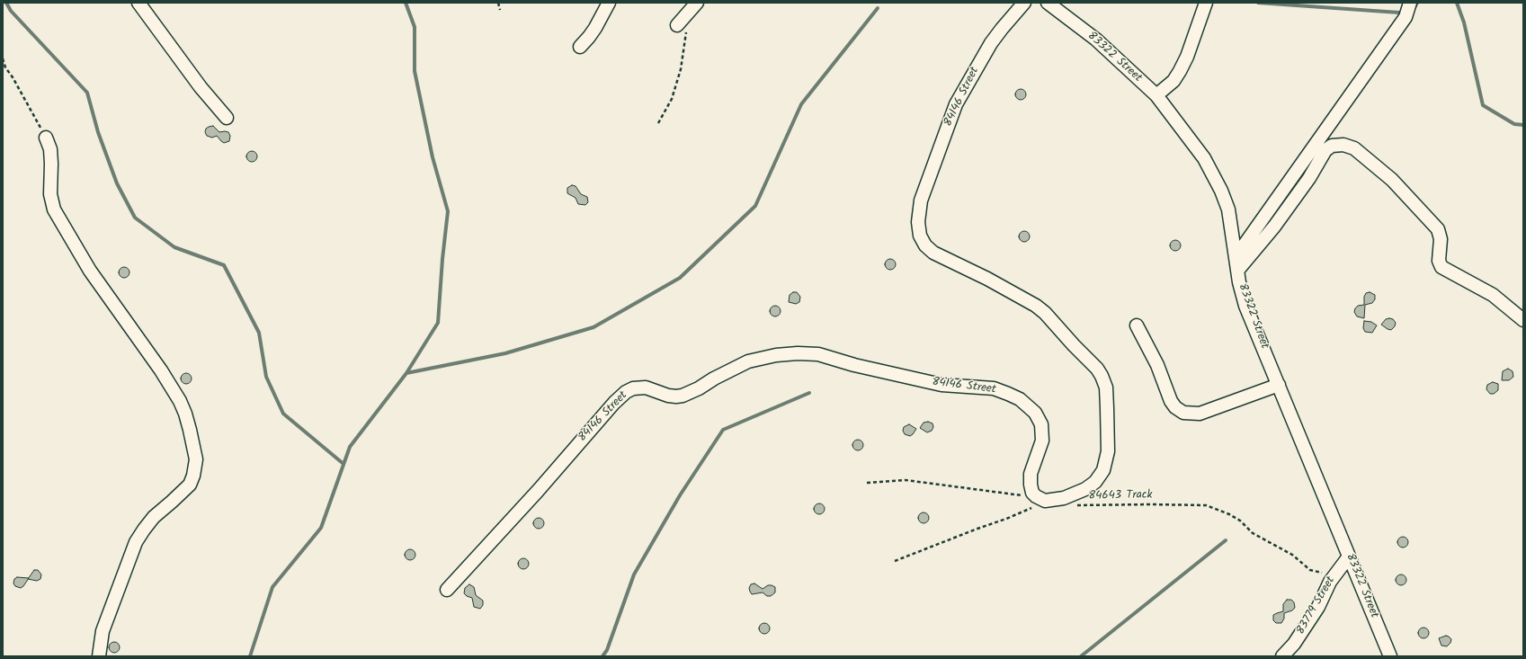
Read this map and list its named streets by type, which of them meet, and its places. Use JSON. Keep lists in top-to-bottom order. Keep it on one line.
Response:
{"streets":{"street":["83322 Street","84146 Street","83779 Street"],"path":["84643 Track"]},"crossings":[["83322 Street","83779 Street"],["84643 Track","83779 Street"]]}
